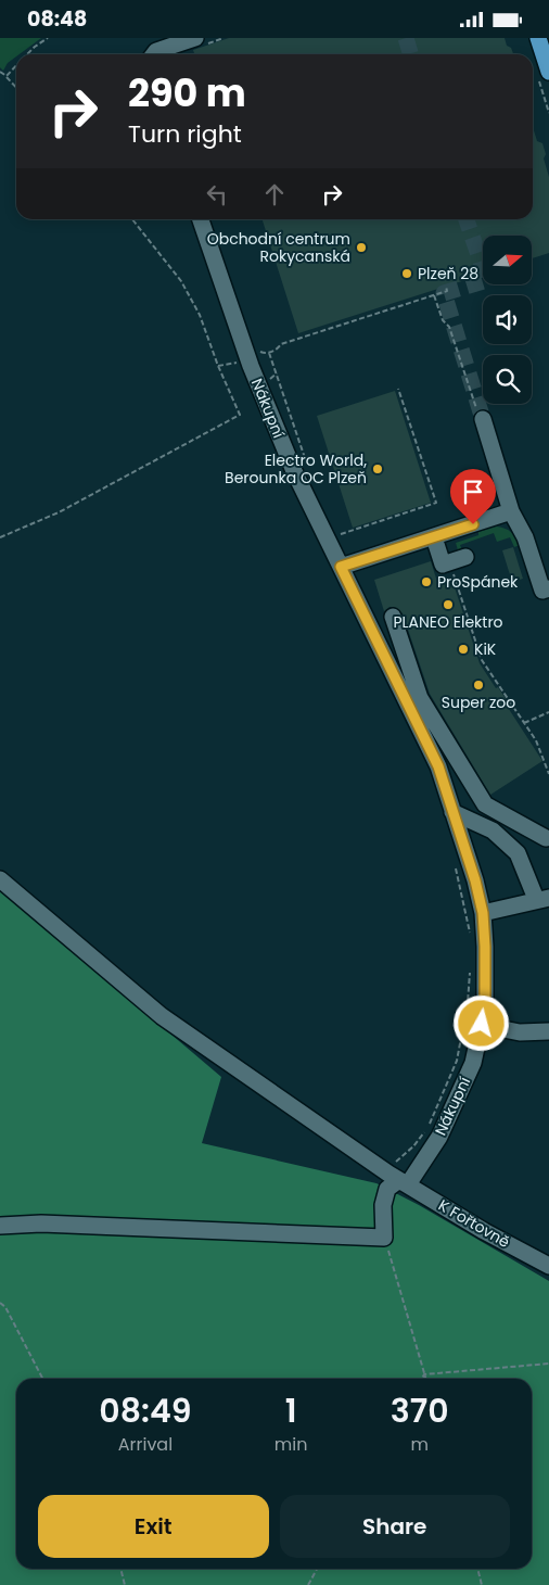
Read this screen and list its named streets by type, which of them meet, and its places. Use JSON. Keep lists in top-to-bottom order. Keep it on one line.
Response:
{"streets":{"street":["Nákupní","K Fořtovně"]},"crossings":[["Nákupní","K Fořtovně"]],"places":["Obchodní centrum Rokycanská","Plzeň 28","Electro World, Berounka OC Plzeň","ProSpánek","PLANEO Elektro","KiK","Super zoo"],"north":"right","page":{"status":"08:48","turn":["290 m","Turn right"],"eta":["08:49","Arrival","1","min","370","m"],"buttons":["Exit","Share"]}}
